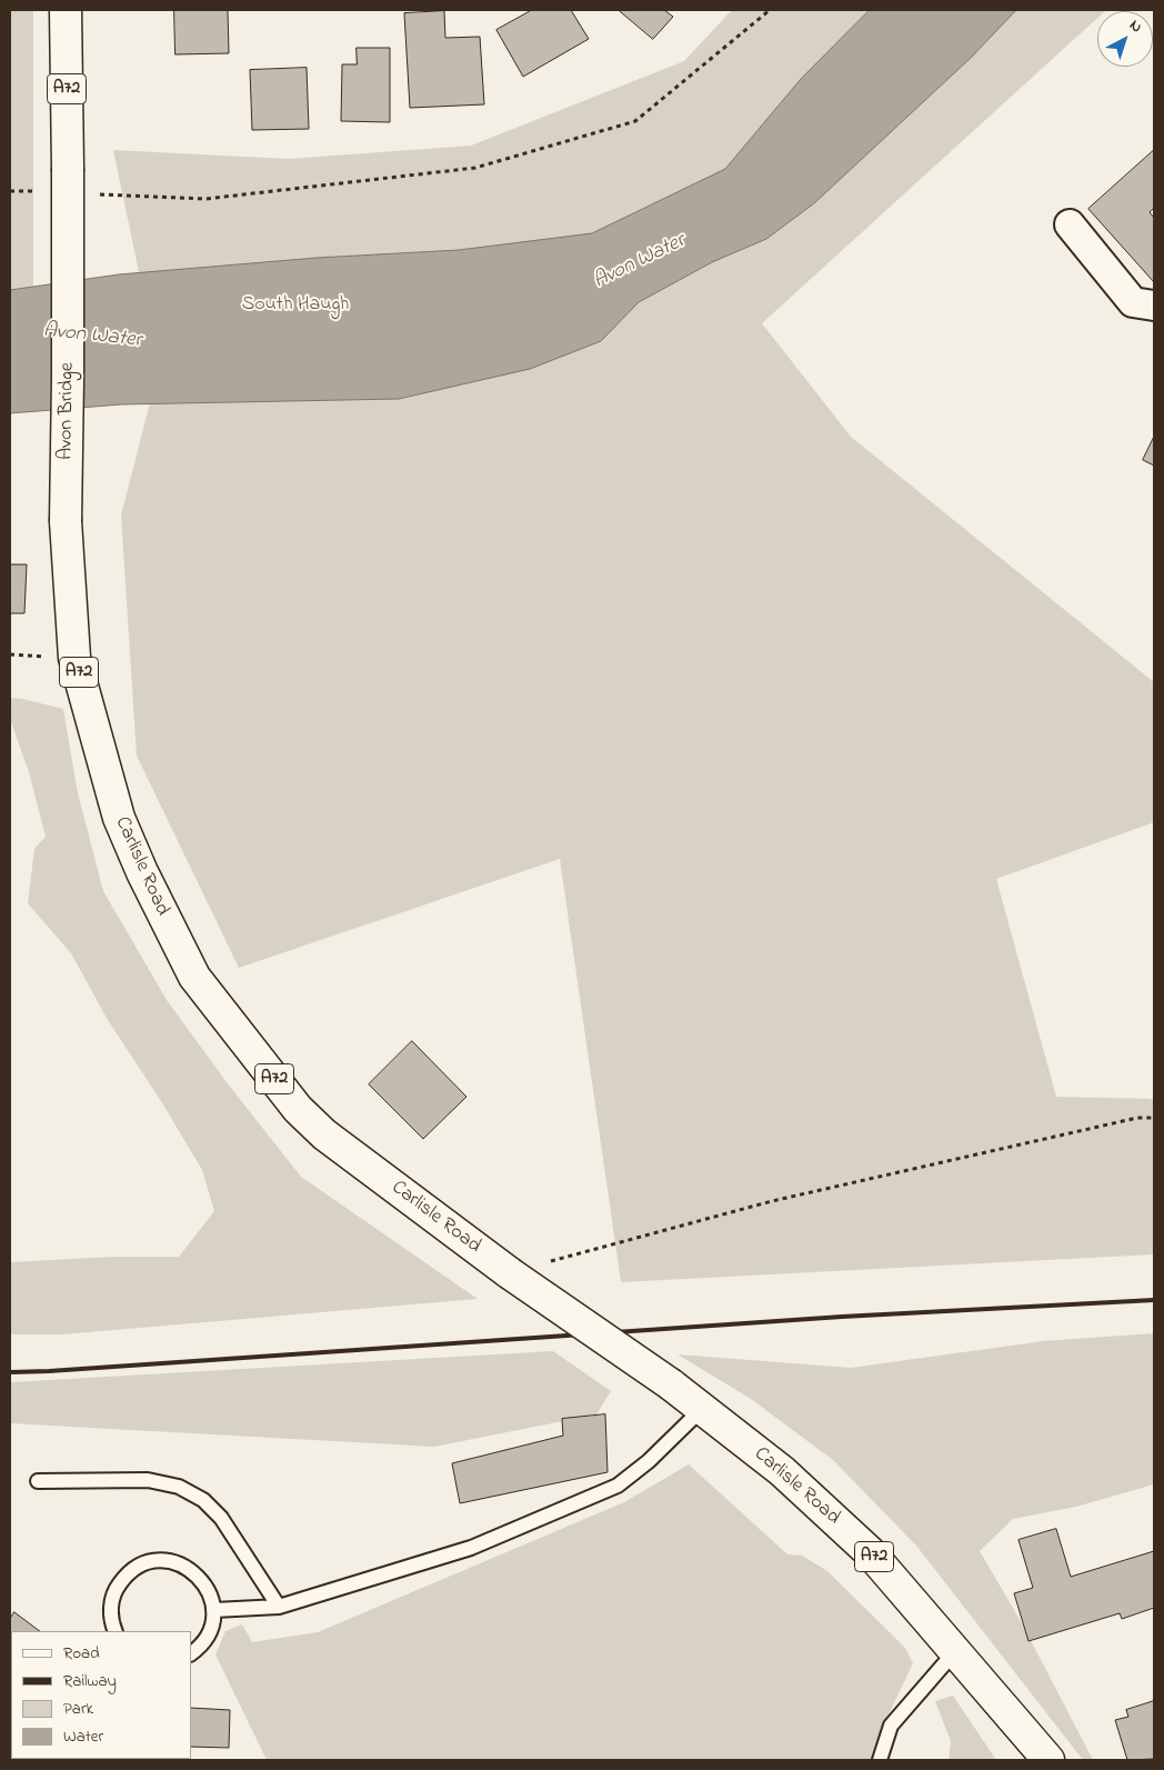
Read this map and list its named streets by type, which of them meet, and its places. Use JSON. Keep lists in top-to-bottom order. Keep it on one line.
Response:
{"streets":{"main road":["A72","Avon Bridge","Carlisle Road"]},"crossings":[["Avon Bridge","Carlisle Road"]],"water":["Avon Water"],"parks":["South Haugh"],"legend":["Road","Railway","Park","Water"],"north":"top right"}
